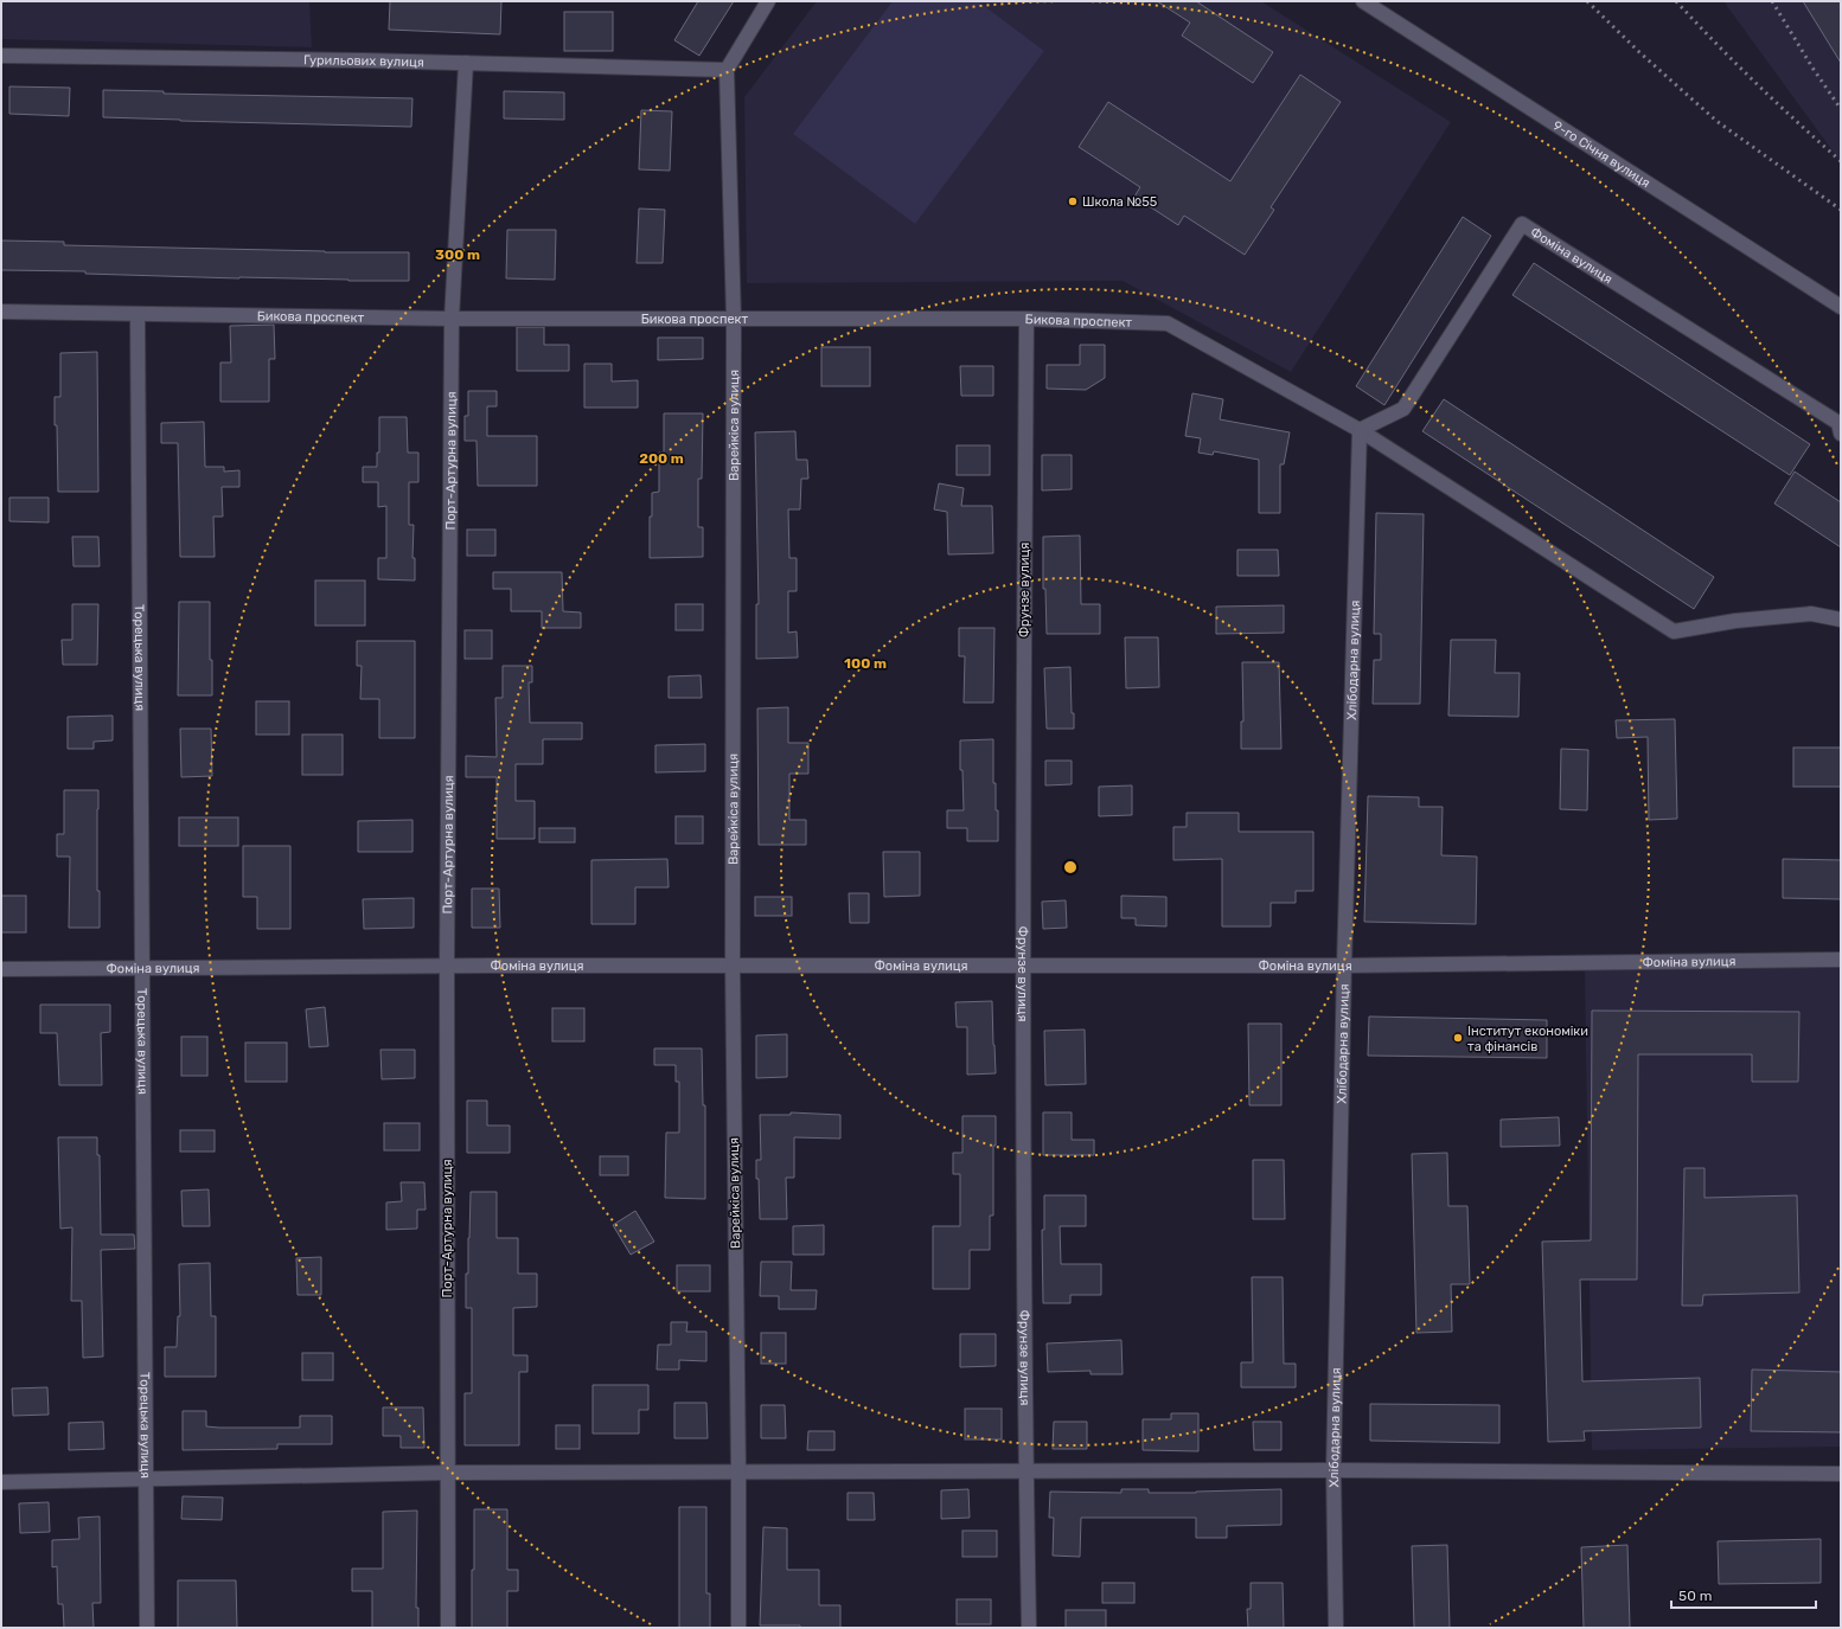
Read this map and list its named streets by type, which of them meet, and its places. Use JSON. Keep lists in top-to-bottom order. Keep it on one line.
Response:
{"streets":{"street":["Гурильових вулиця","9-го Січня вулиця","Фоміна вулиця","Бикова проспект","Варейкіса вулиця","Порт-Артурна вулиця","Фрунзе вулиця","Торецька вулиця","Хлібодарна вулиця"]},"crossings":[["Гурильових вулиця","Варейкіса вулиця"],["Гурильових вулиця","Порт-Артурна вулиця"],["Фоміна вулиця","Бикова проспект"],["Фоміна вулиця","Варейкіса вулиця"],["Фоміна вулиця","Порт-Артурна вулиця"],["Фоміна вулиця","Фрунзе вулиця"],["Фоміна вулиця","Торецька вулиця"],["Фоміна вулиця","Хлібодарна вулиця"],["Бикова проспект","Варейкіса вулиця"],["Бикова проспект","Порт-Артурна вулиця"],["Бикова проспект","Фрунзе вулиця"],["Бикова проспект","Торецька вулиця"],["Бикова проспект","Хлібодарна вулиця"]],"places":["Школа №55","Інститут економіки та фінансів"],"scale_bar":"50 m","rings":["300 m","200 m","100 m"]}
